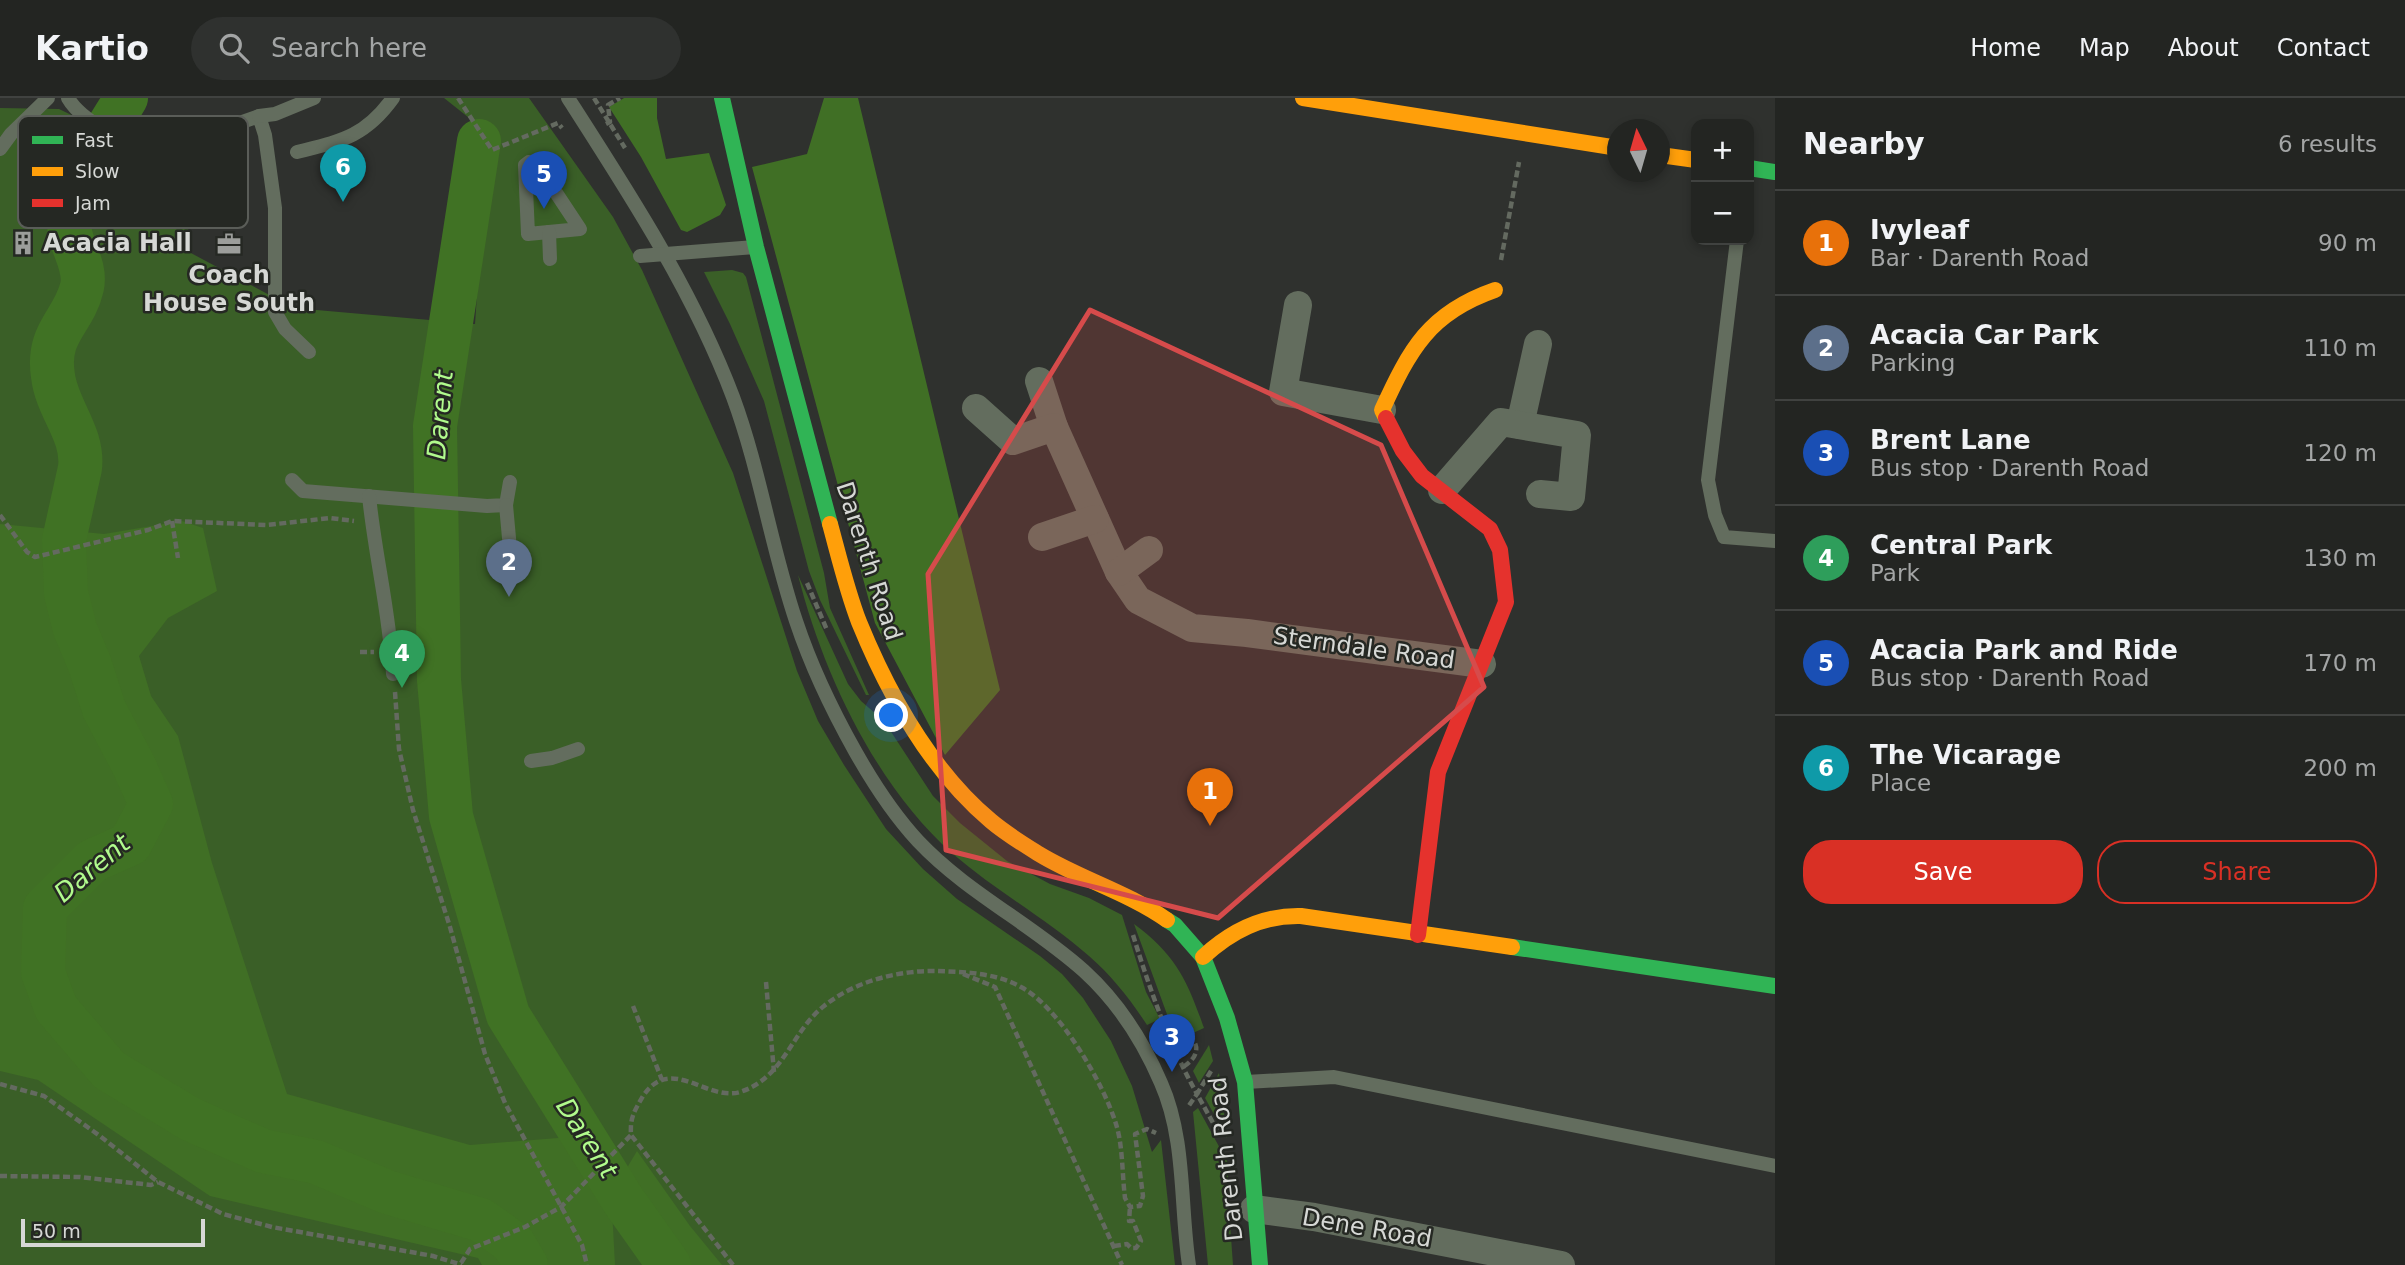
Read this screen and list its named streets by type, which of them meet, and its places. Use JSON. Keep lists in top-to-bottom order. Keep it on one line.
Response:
{"streets":{"street":["Darenth Road","Sterndale Road","Dene Road"]},"crossings":[["Darenth Road","Dene Road"]],"water":["Darent"],"places":{"building":["Acacia Hall"],"office":["Coach House South"]},"legend":["Fast","Slow","Jam"],"scale_bar":"50 m","north":"top","page":{"header":"Kartio","search":"Search here","nav":["Home","Map","About","Contact"],"heading":["Nearby","6 results"],"map_buttons":["+","−"],"pins":["6","5","2","4","1","3"],"list":[{"mark":"1","name":"Ivyleaf","note":"Bar · Darenth Road","value":"90 m"},{"mark":"2","name":"Acacia Car Park","note":"Parking","value":"110 m"},{"mark":"3","name":"Brent Lane","note":"Bus stop · Darenth Road","value":"120 m"},{"mark":"4","name":"Central Park","note":"Park","value":"130 m"},{"mark":"5","name":"Acacia Park and Ride","note":"Bus stop · Darenth Road","value":"170 m"},{"mark":"6","name":"The Vicarage","note":"Place","value":"200 m"}],"buttons":["Save","Share"],"scale":"50 m"}}
